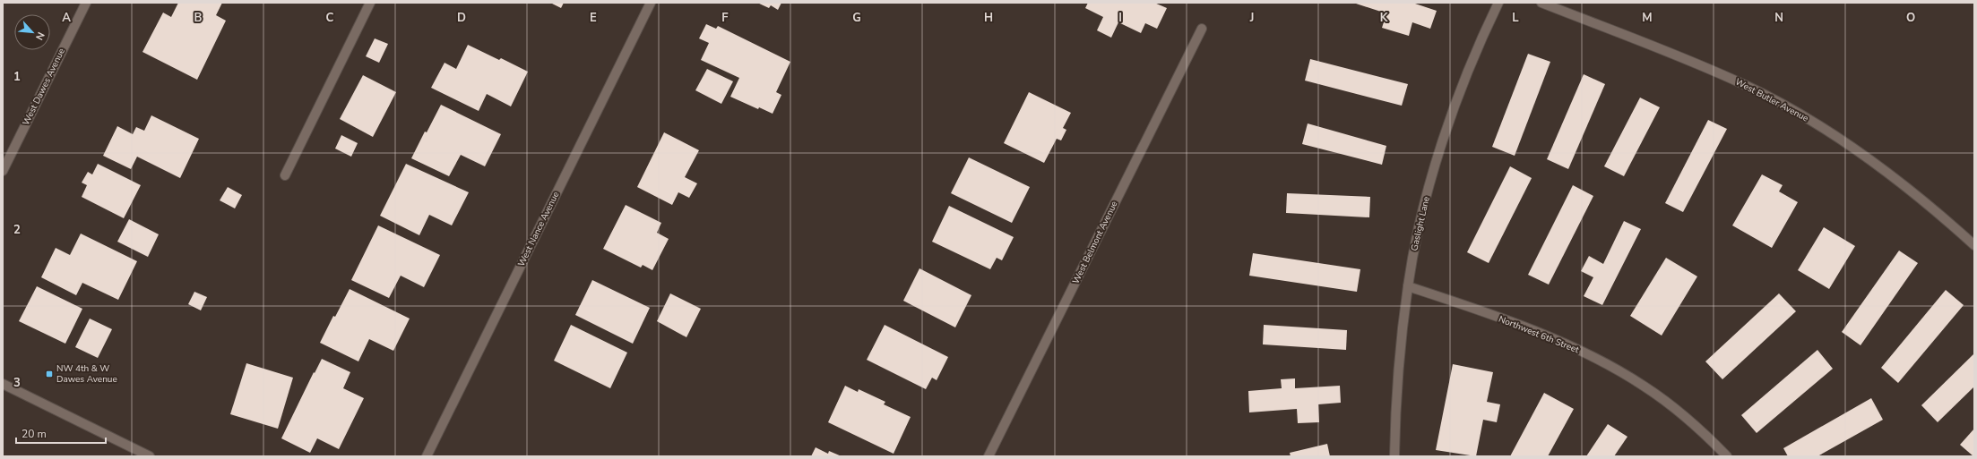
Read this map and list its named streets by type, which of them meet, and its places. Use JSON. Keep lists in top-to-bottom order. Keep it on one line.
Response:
{"streets":{"street":["West Dawes Avenue","West Butler Avenue","Gaslight Lane","West Nance Avenue","West Belmont Avenue","Northwest 6th Street"]},"crossings":[["Gaslight Lane","Northwest 6th Street"]],"places":{"transit":["NW 4th & W Dawes Avenue"]},"scale_bar":"20 m","north":"bottom right","grid":{"columns":["A","B","C","D","E","F","G","H","I","J","K","L","M","N","O"],"rows":["1","2","3"]}}
